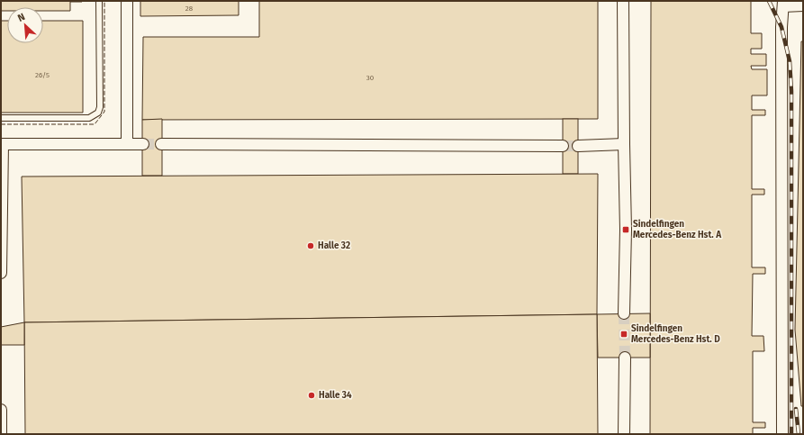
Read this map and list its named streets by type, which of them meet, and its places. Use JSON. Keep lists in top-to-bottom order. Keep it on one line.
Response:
{"places":{"transit":["Sindelfingen Mercedes-Benz Hst. A","Sindelfingen Mercedes-Benz Hst. D"],"other":["Halle 32","Halle 34"]},"house_numbers":["28","26/5","30"],"north":"top left"}
